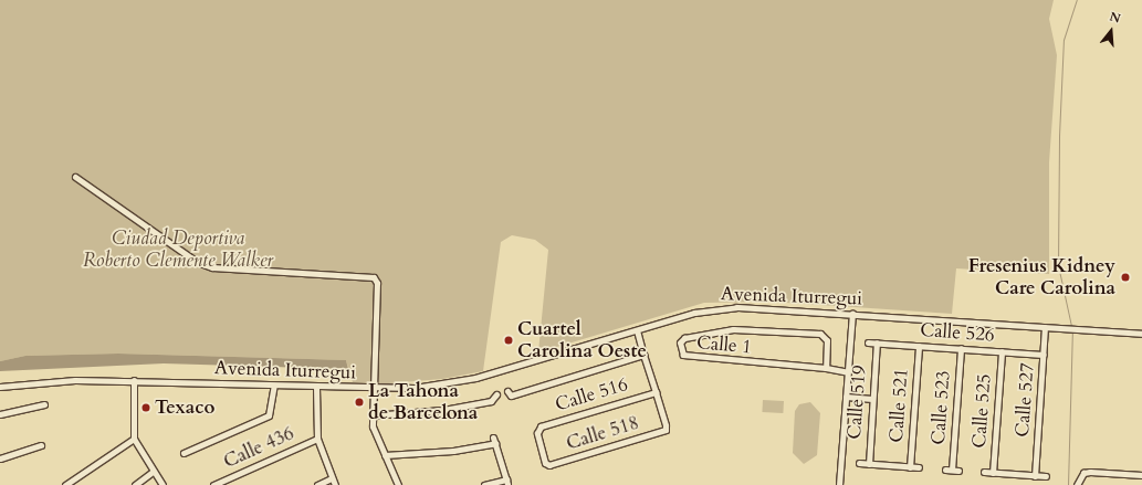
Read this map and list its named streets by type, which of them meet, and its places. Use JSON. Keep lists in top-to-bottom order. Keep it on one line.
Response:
{"streets":{"street":["Avenida Iturregui","Calle 526","Calle 1","Calle 516","Calle 527","Calle 519","Calle 521","Calle 523","Calle 525","Calle 518","Calle 436"]},"crossings":[["Avenida Iturregui","Calle 527"],["Calle 526","Calle 527"],["Calle 526","Calle 519"],["Calle 526","Calle 521"],["Calle 526","Calle 523"],["Calle 526","Calle 525"],["Calle 516","Calle 518"]],"parks":["Ciudad Deportiva Roberto Clemente Walker"],"places":["Fresenius Kidney Care Carolina","Cuartel Carolina Oeste","La Tahona de Barcelona","Texaco"],"north":"top"}
